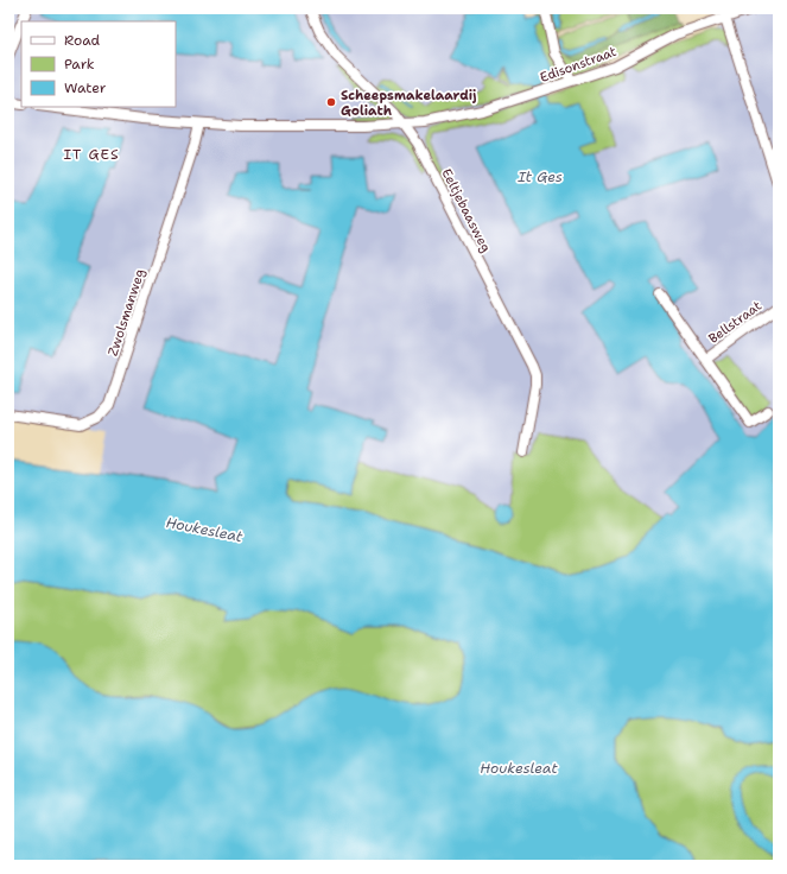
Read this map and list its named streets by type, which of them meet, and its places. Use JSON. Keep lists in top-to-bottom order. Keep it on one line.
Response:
{"streets":{"street":["Edisonstraat","Eeltjebaasweg","Zwolsmanweg","Bellstraat"]},"crossings":[["Edisonstraat","Eeltjebaasweg"],["Edisonstraat","Zwolsmanweg"]],"districts":["IT GES"],"water":["It Ges","Houkesleat"],"places":["Scheepsmakelaardij Goliath"],"legend":["Road","Park","Water"]}
